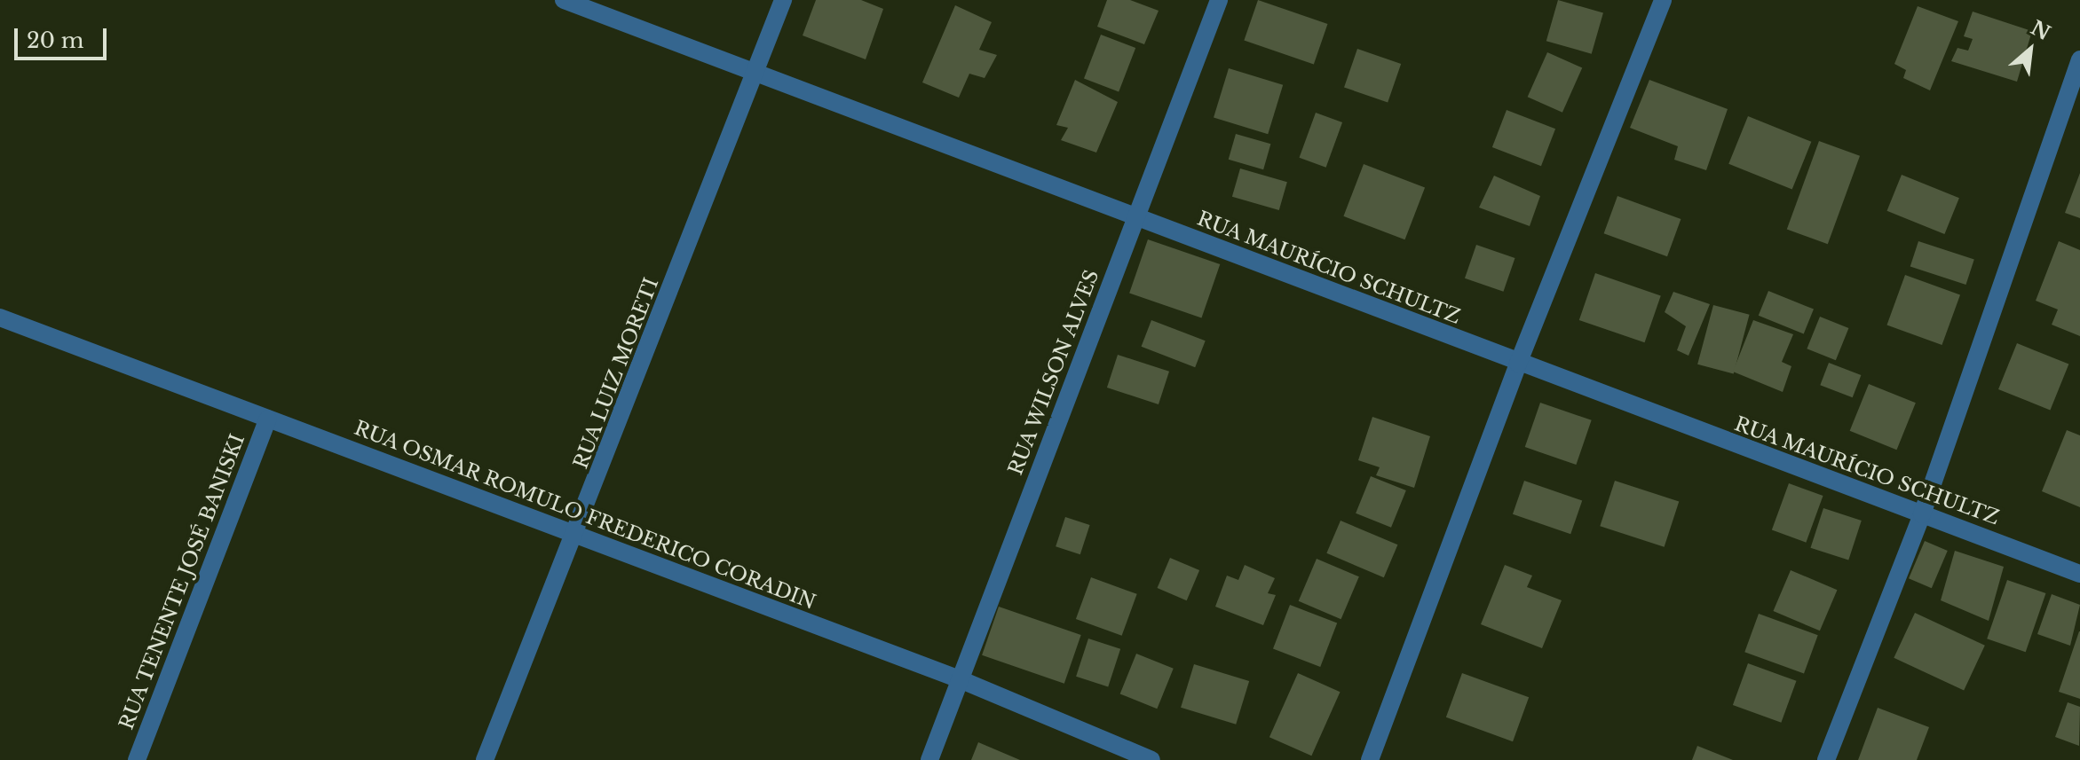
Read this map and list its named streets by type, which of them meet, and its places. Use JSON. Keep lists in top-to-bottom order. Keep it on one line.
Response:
{"streets":{"street":["RUA MAURÍCIO SCHULTZ","RUA WILSON ALVES","RUA LUIZ MORETI","RUA OSMAR ROMULO FREDERICO CORADIN","RUA TENENTE JOSÉ BANISKI"]},"crossings":[["RUA MAURÍCIO SCHULTZ","RUA WILSON ALVES"],["RUA MAURÍCIO SCHULTZ","RUA LUIZ MORETI"],["RUA WILSON ALVES","RUA OSMAR ROMULO FREDERICO CORADIN"],["RUA LUIZ MORETI","RUA OSMAR ROMULO FREDERICO CORADIN"],["RUA OSMAR ROMULO FREDERICO CORADIN","RUA TENENTE JOSÉ BANISKI"]],"scale_bar":"20 m","north":"top right"}
